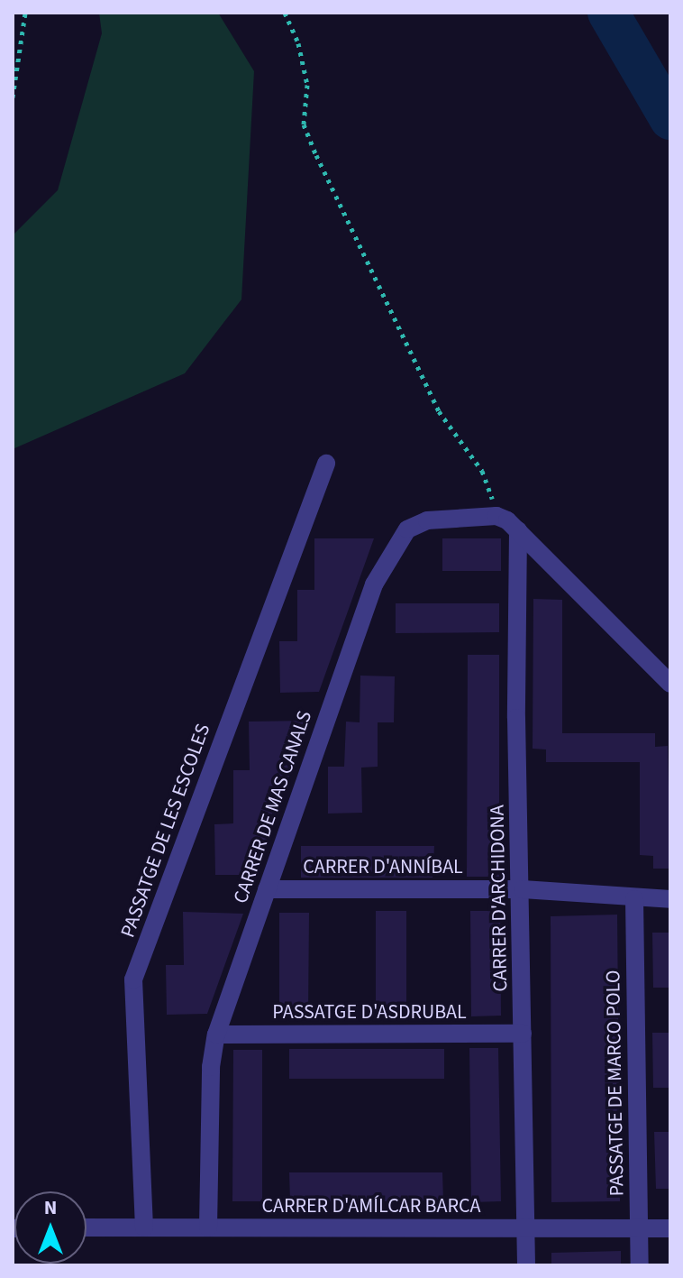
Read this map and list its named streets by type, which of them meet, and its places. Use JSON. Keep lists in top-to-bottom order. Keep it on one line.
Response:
{"streets":{"street":["CARRER DE MAS CANALS","PASSATGE DE LES ESCOLES","CARRER D'ANNÍBAL","CARRER D'ARCHIDONA","PASSATGE D'ASDRUBAL","PASSATGE DE MARCO POLO","CARRER D'AMÍLCAR BARCA"]},"crossings":[["CARRER DE MAS CANALS","CARRER D'ANNÍBAL"],["CARRER DE MAS CANALS","PASSATGE D'ASDRUBAL"],["CARRER DE MAS CANALS","CARRER D'AMÍLCAR BARCA"],["PASSATGE DE LES ESCOLES","CARRER D'AMÍLCAR BARCA"],["CARRER D'ANNÍBAL","CARRER D'ARCHIDONA"],["CARRER D'ANNÍBAL","PASSATGE DE MARCO POLO"],["CARRER D'ARCHIDONA","PASSATGE D'ASDRUBAL"],["CARRER D'ARCHIDONA","CARRER D'AMÍLCAR BARCA"],["PASSATGE DE MARCO POLO","CARRER D'AMÍLCAR BARCA"]],"north":"top"}
